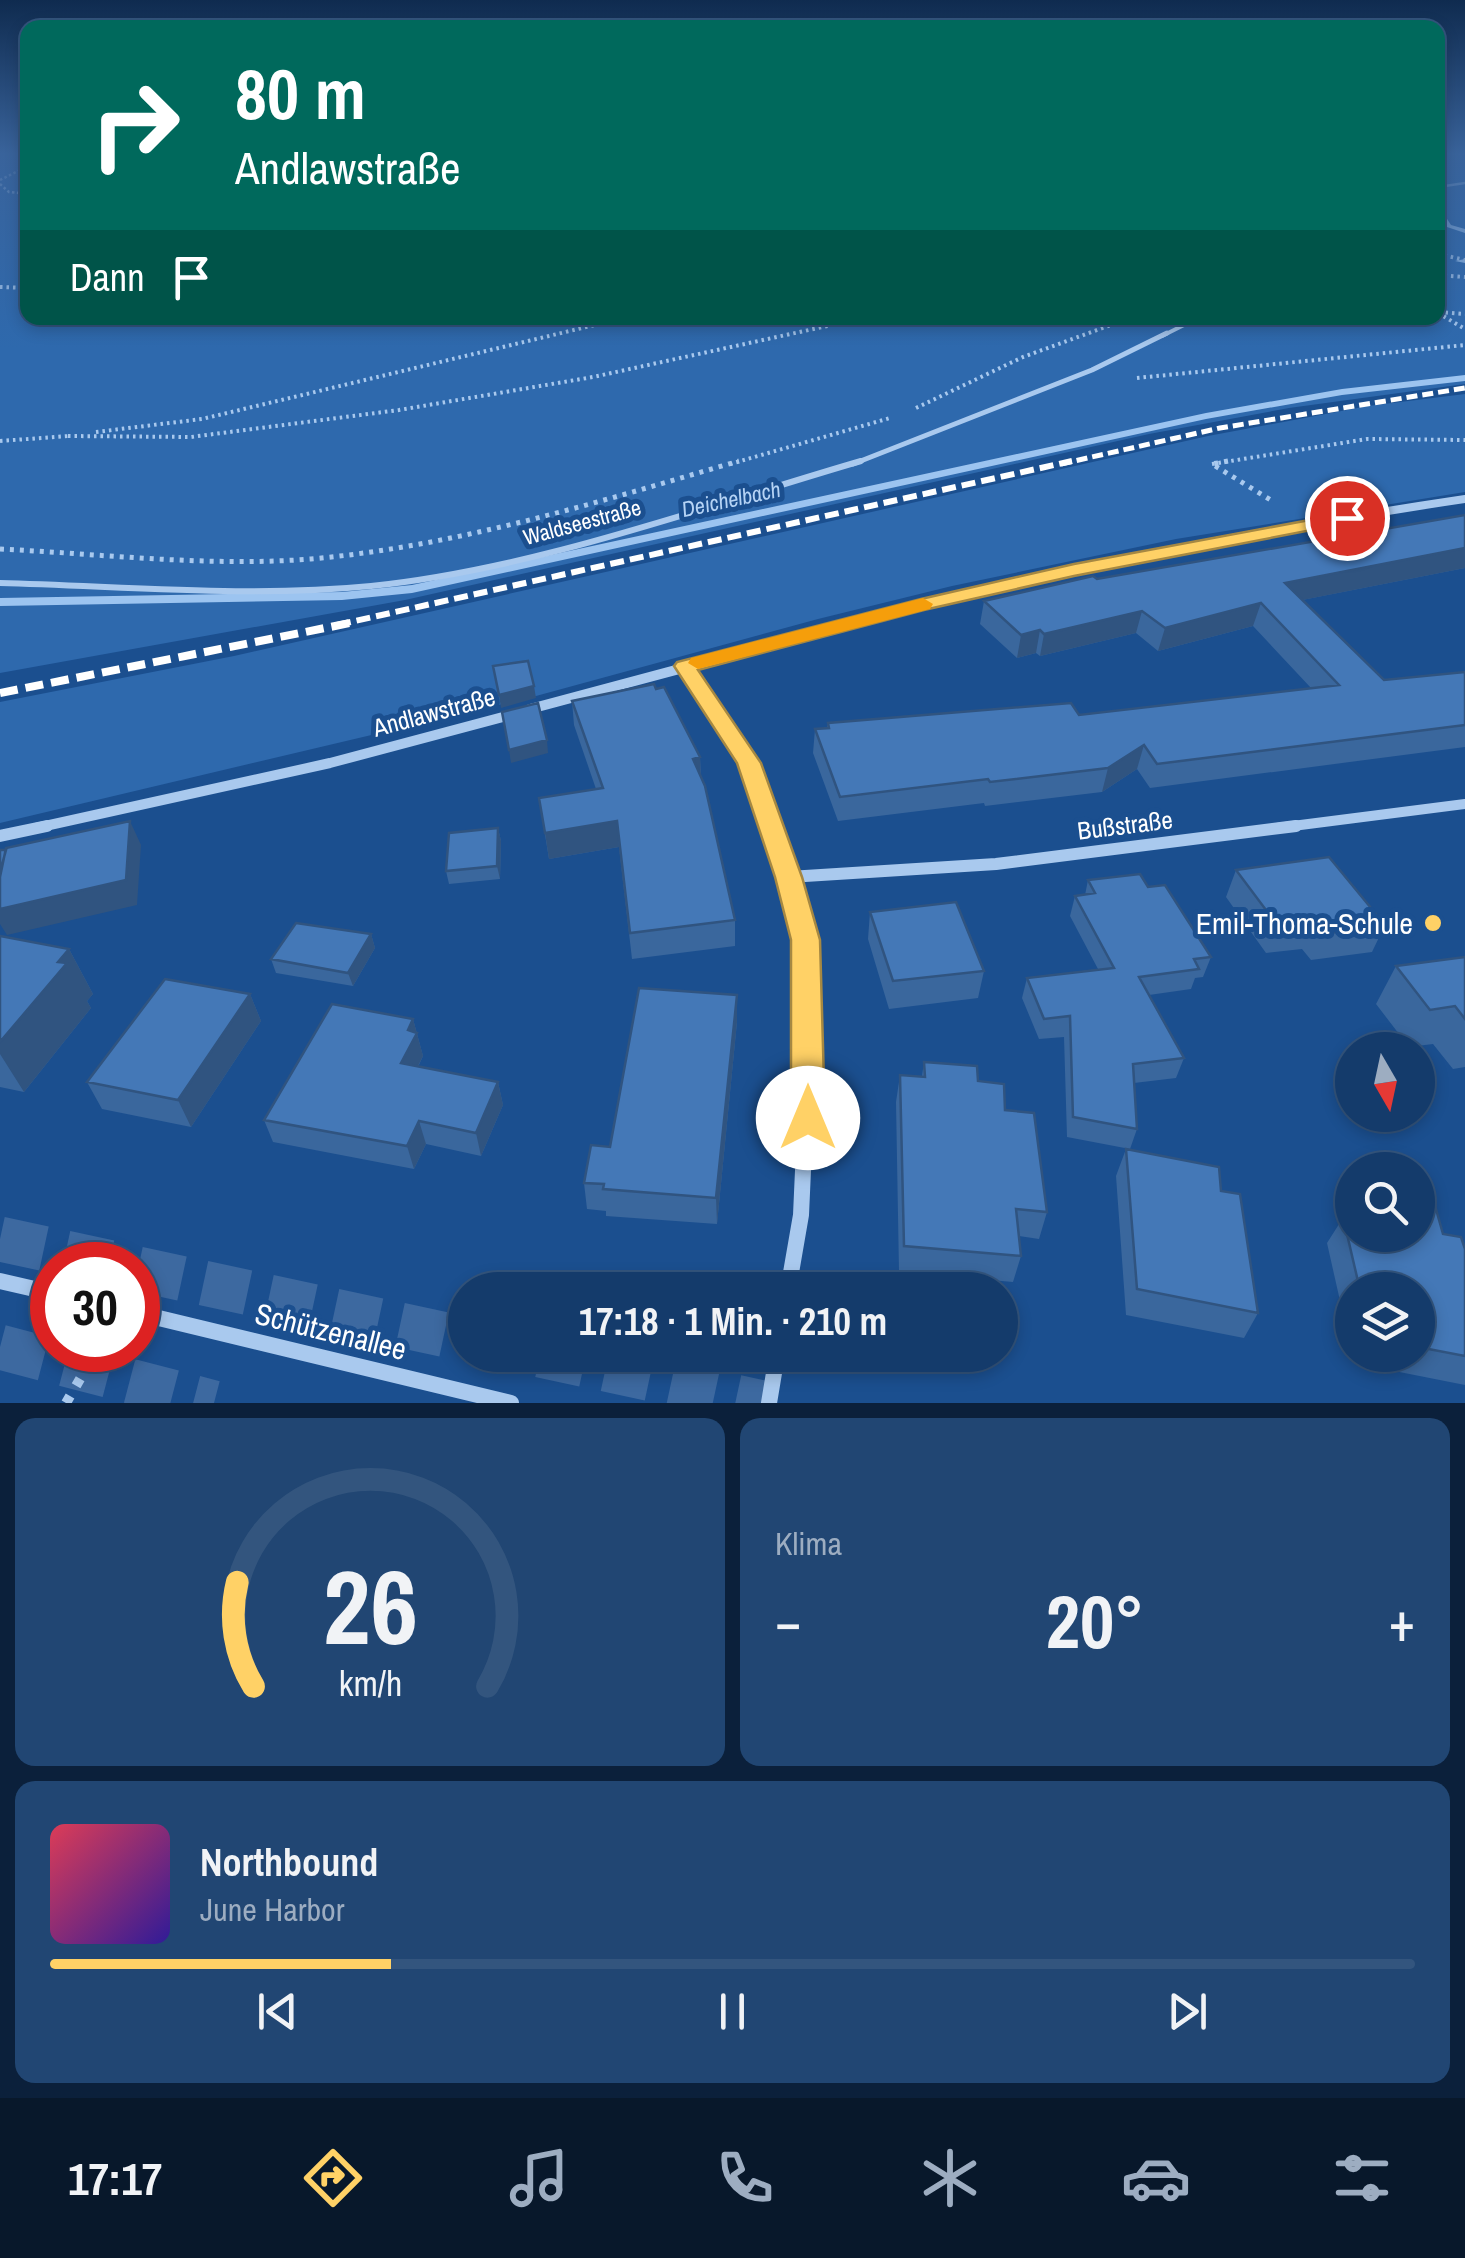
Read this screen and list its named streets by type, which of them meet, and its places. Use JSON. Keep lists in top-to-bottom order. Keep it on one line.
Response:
{"streets":{"street":["Andlawstraße","Bußstraße","Schützenallee"],"lane":["Waldseestraße"]},"water":["Deichelbach"],"places":["Emil-Thoma-Schule"],"north":"bottom","page":{"turn":["80 m","Andlawstraße"],"then":"Dann","limit":"30","trip":"17:18 · 1 Min. · 210 m","tile":"Klima","heat":["−","20°","+"],"song":["Northbound","June Harbor"],"tabs":"17:17","gauge":["26","km/h"]}}
